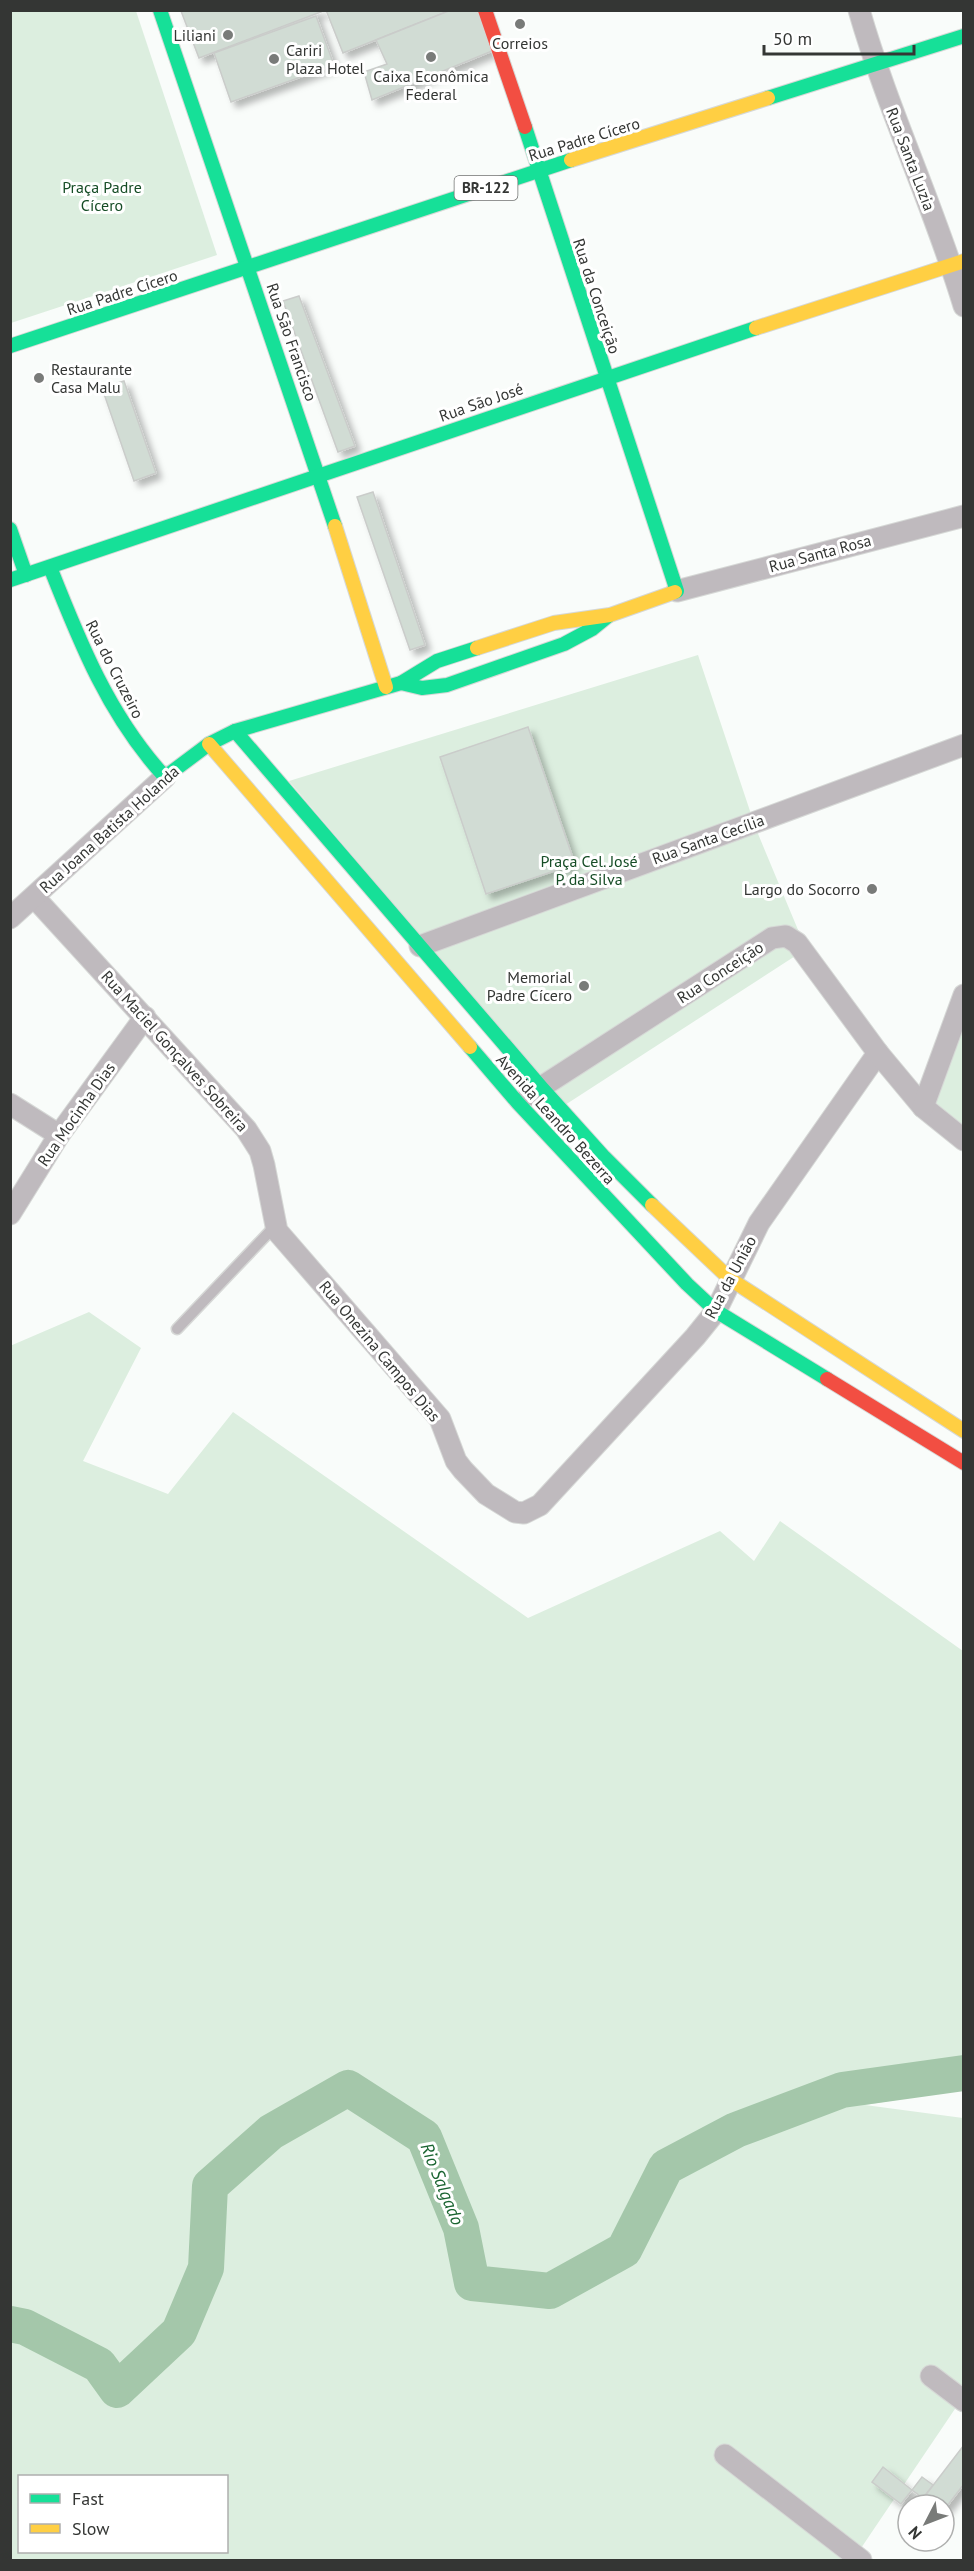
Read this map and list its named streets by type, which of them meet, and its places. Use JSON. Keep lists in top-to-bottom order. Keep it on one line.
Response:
{"streets":{"main road":["Rua Padre Cícero","BR-122","Rua da Conceição","Rua São Francisco","Rua São José","Rua do Cruzeiro","Rua Joana Batista Holanda","Avenida Leandro Bezerra"],"street":["Rua Santa Luzia","Rua Santa Rosa","Rua Santa Cecília","Rua Conceição","Rua Maciel Gonçalves Sobreira","Rua Mocinha Dias","Rua da União","Rua Onezina Campos Dias"]},"crossings":[["Rua Padre Cícero","Rua Santa Luzia"],["Rua Padre Cícero","Rua da Conceição"],["Rua Padre Cícero","Rua São Francisco"],["Rua Santa Luzia","Rua São José"],["Rua da Conceição","Rua São José"],["Rua da Conceição","Rua Santa Rosa"],["Rua São Francisco","Rua São José"],["Rua São José","Rua do Cruzeiro"],["Rua do Cruzeiro","Rua Joana Batista Holanda"],["Rua Joana Batista Holanda","Rua Maciel Gonçalves Sobreira"],["Rua Joana Batista Holanda","Avenida Leandro Bezerra"],["Rua Santa Cecília","Avenida Leandro Bezerra"],["Rua Conceição","Avenida Leandro Bezerra"],["Rua Conceição","Rua da União"],["Rua Maciel Gonçalves Sobreira","Rua Mocinha Dias"],["Rua Maciel Gonçalves Sobreira","Rua Onezina Campos Dias"],["Avenida Leandro Bezerra","Rua da União"],["Rua da União","Rua Onezina Campos Dias"]],"water":["Rio Salgado"],"parks":["Praça Padre Cícero","Praça Cel. José P. da Silva"],"places":["Correios","Liliani","Caixa Econômica Federal","Cariri Plaza Hotel","Restaurante Casa Malu","Largo do Socorro","Memorial Padre Cícero"],"legend":["Fast","Slow"],"scale_bar":"50 m","north":"bottom left"}
